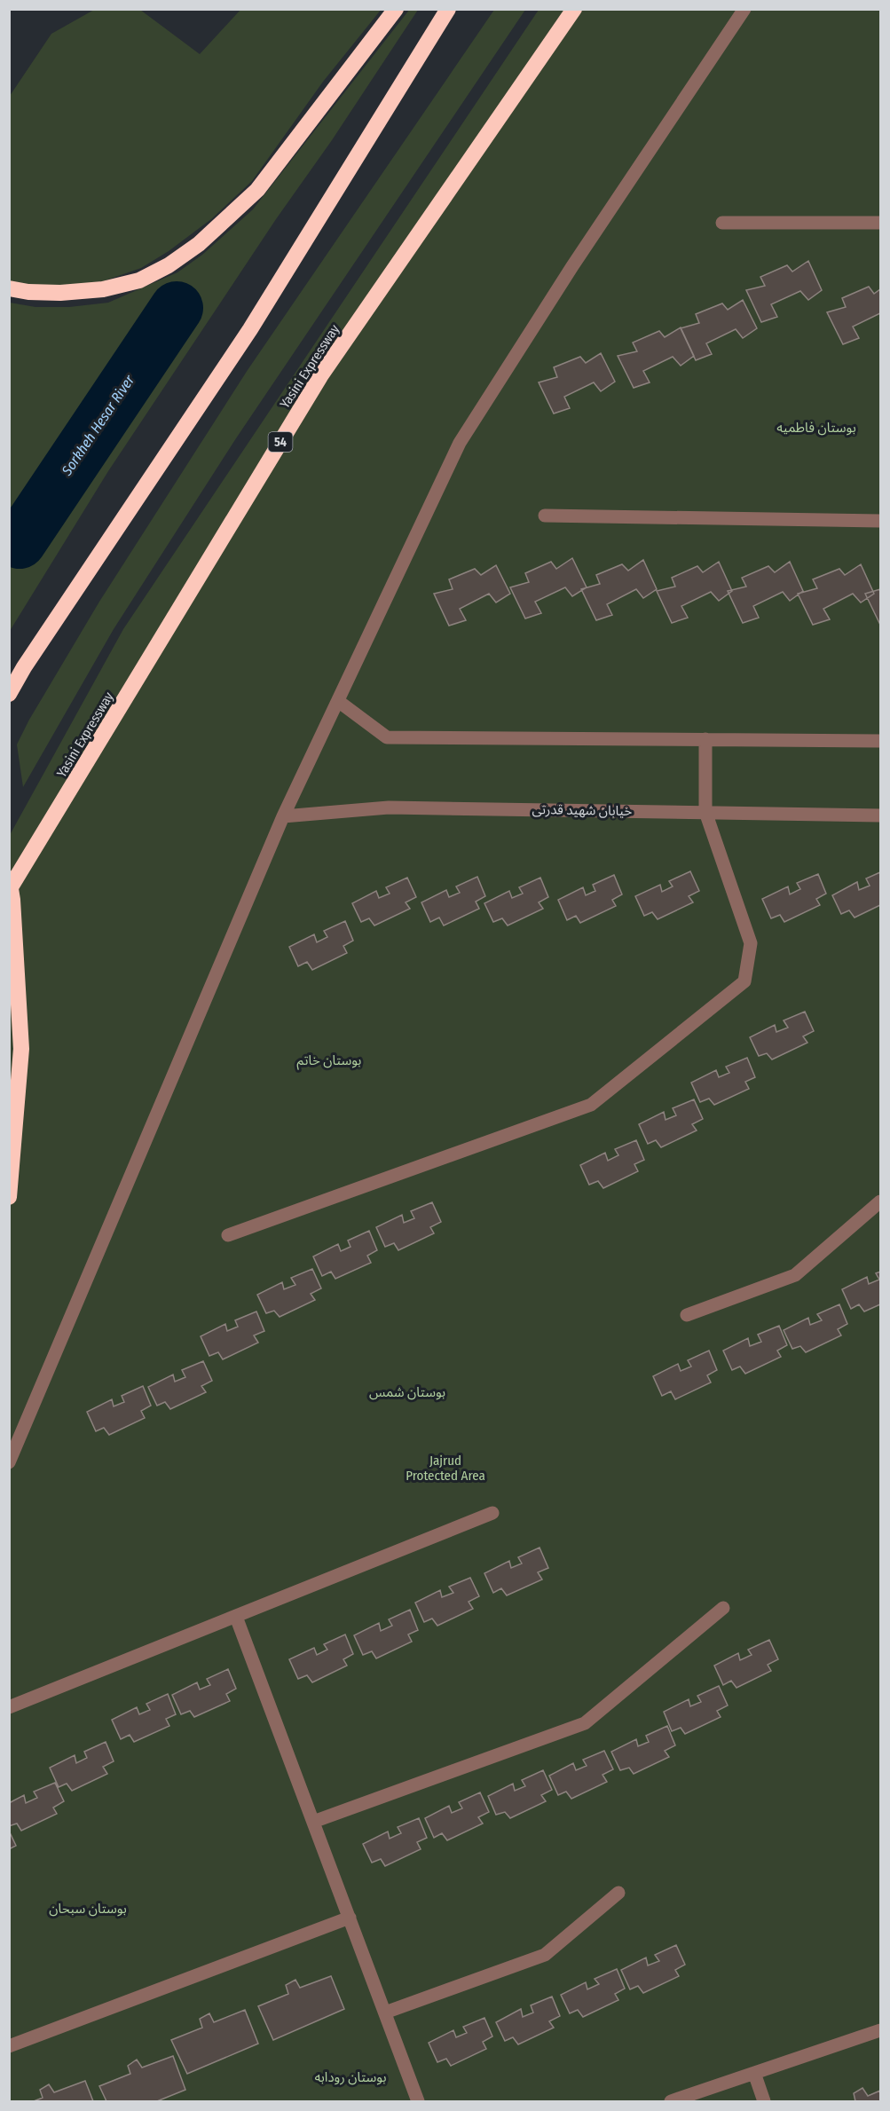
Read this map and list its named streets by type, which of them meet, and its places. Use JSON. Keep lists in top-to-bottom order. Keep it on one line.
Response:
{"streets":{"highway":["Yasini Expressway","54"],"street":["خیابان شهید قدرتی"]},"water":["Sorkheh Hesar River"],"parks":["بوستان فاطمیه","بوستان خاتم","بوستان شمس","Jajrud Protected Area","بوستان سبحان","بوستان رودابه"]}
